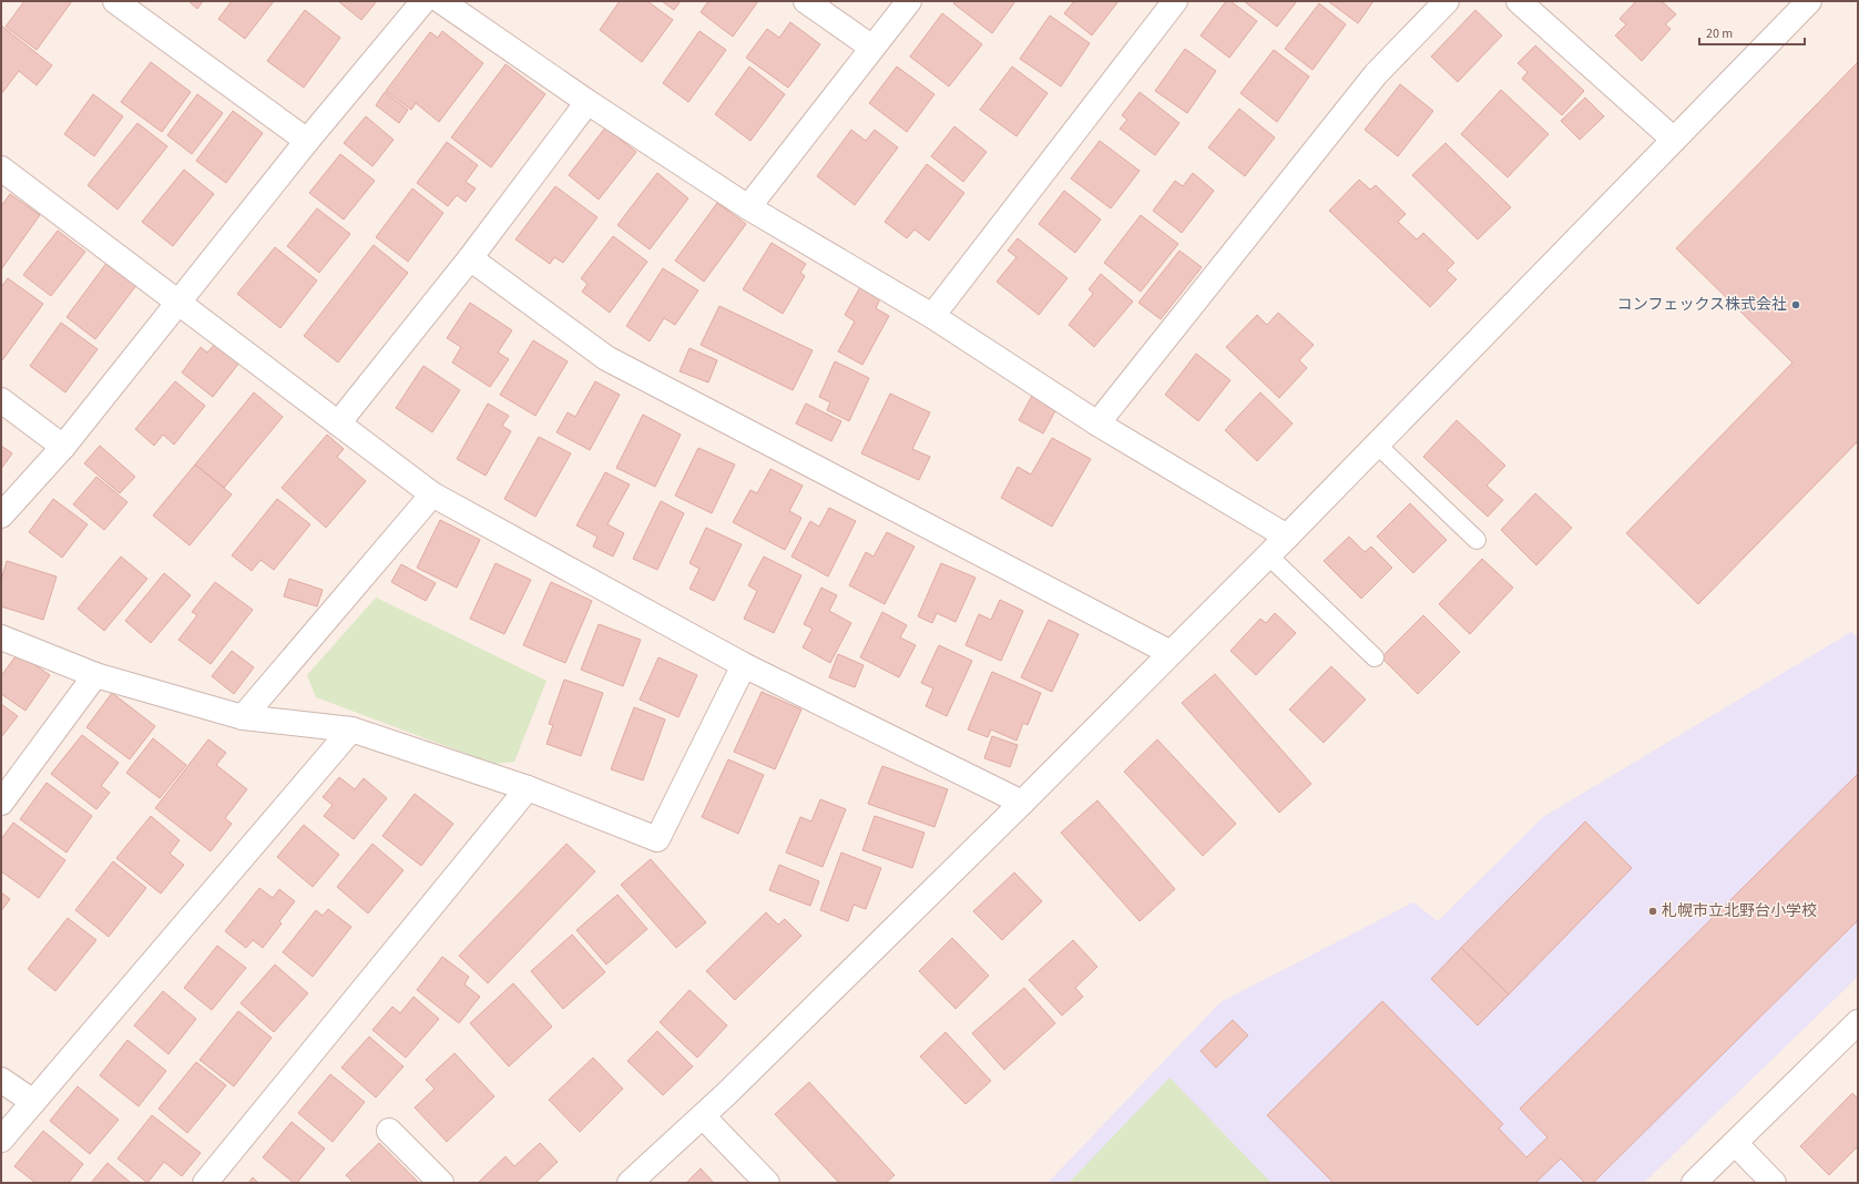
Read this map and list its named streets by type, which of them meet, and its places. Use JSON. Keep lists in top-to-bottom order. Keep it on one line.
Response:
{"places":["コンフェックス株式会社","札幌市立北野台小学校"],"scale_bar":"20 m"}
